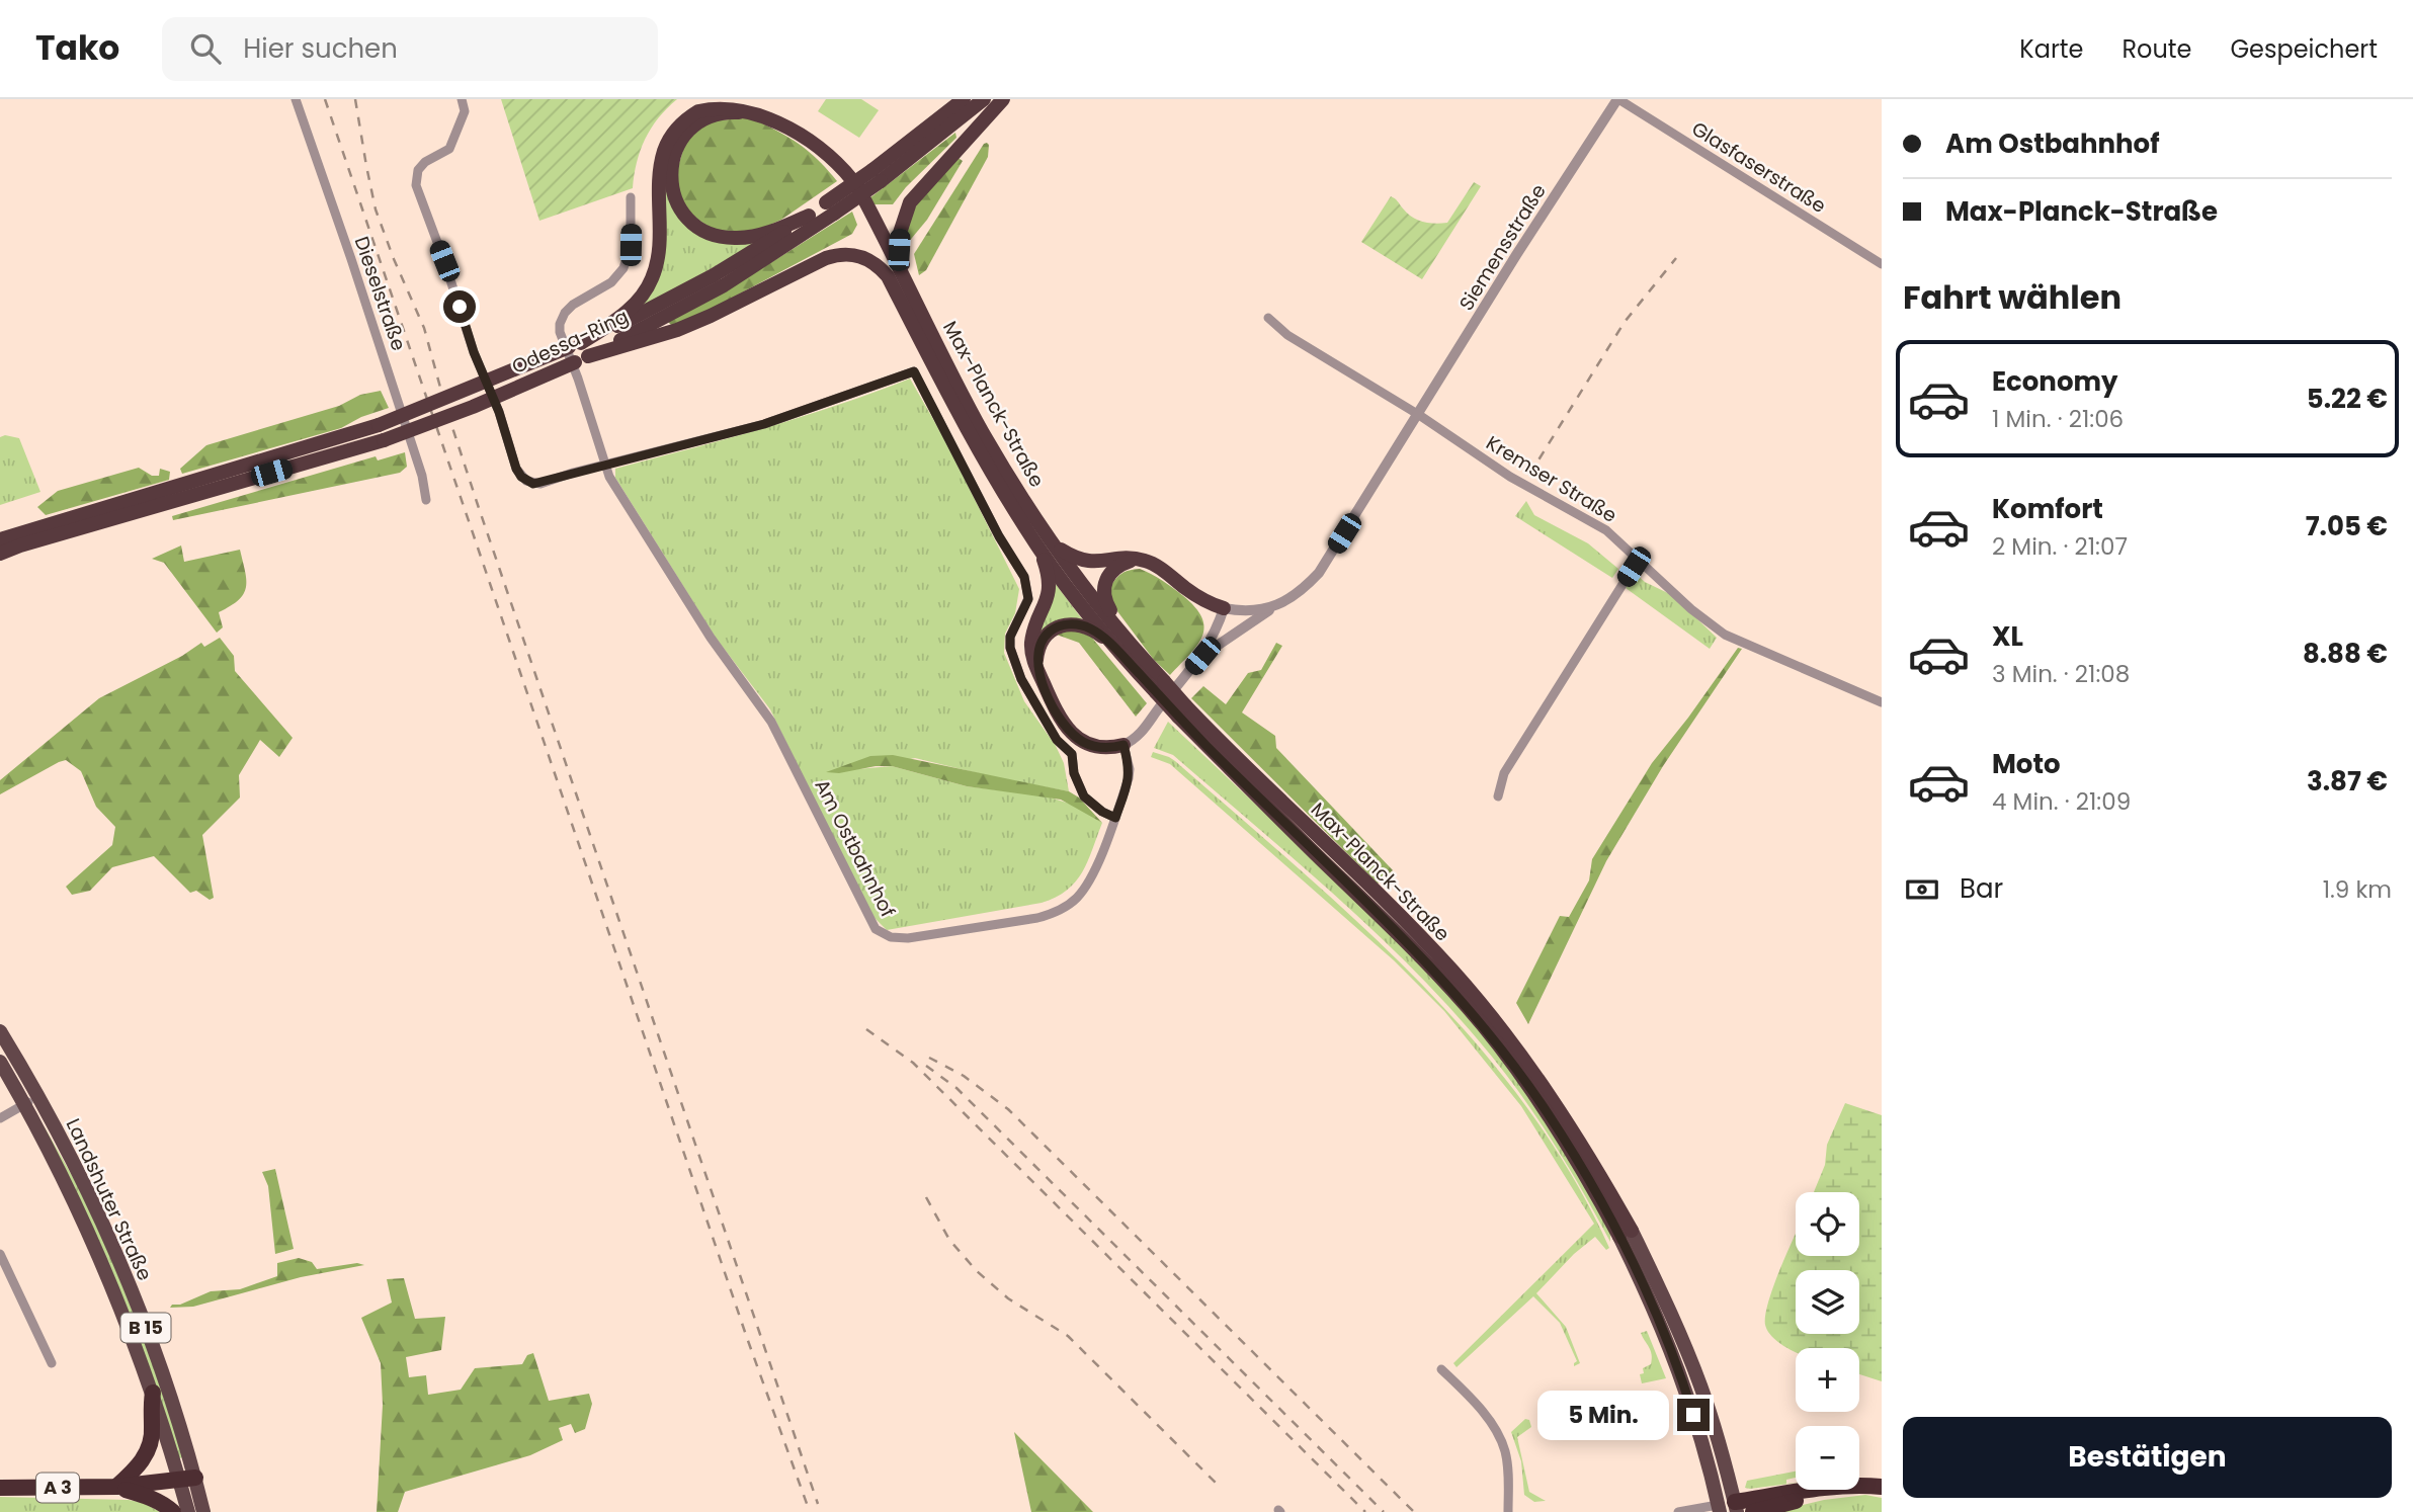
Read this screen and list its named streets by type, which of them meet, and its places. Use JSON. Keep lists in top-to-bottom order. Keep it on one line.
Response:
{"streets":{"highway":["Odessa-Ring","Max-Planck-Straße","A 3"],"main road":["Landshuter Straße","B 15"],"street":["Glasfaserstraße","Siemensstraße","Dieselstraße","Kremser Straße","Am Ostbahnhof"]},"crossings":[["Glasfaserstraße","Siemensstraße"],["Siemensstraße","Kremser Straße"],["Landshuter Straße","A 3"]],"page":{"header":"Tako","search":"Hier suchen","nav":["Karte","Route","Gespeichert"],"banner":["Am Ostbahnhof","Max-Planck-Straße"],"heading":"Fahrt wählen","list":[{"name":"Economy","note":"1 Min. · 21:06","value":"5.22 €"},{"name":"Komfort","note":"2 Min. · 21:07","value":"7.05 €"},{"name":"XL","note":"3 Min. · 21:08","value":"8.88 €"},{"name":"Moto","note":"4 Min. · 21:09","value":"3.87 €"}],"pay":["Bar","1.9 km"],"map_buttons":["+","−"],"bubble":"5 Min.","buttons":"Bestätigen"}}
